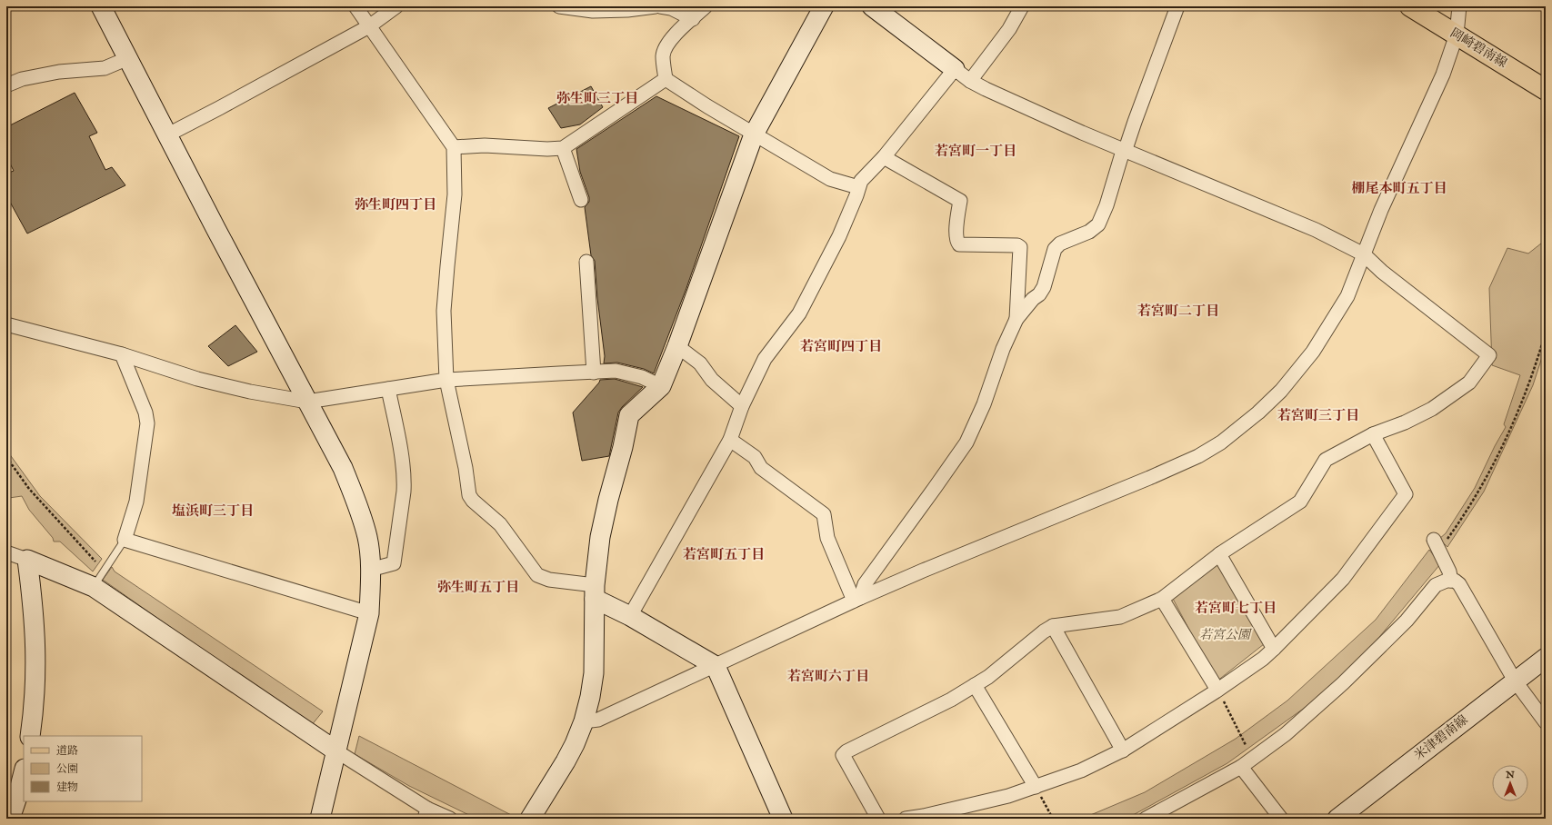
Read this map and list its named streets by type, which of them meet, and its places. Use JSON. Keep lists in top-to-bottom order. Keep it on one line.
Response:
{"streets":{"main road":["岡崎碧南線"],"street":["米津碧南線"]},"districts":["弥生町三丁目","若宮町一丁目","棚尾本町五丁目","弥生町四丁目","若宮町二丁目","若宮町四丁目","若宮町三丁目","塩浜町三丁目","若宮町五丁目","弥生町五丁目","若宮町七丁目","若宮町六丁目"],"parks":["若宮公園"],"legend":["道路","公園","建物"],"north":"top"}
